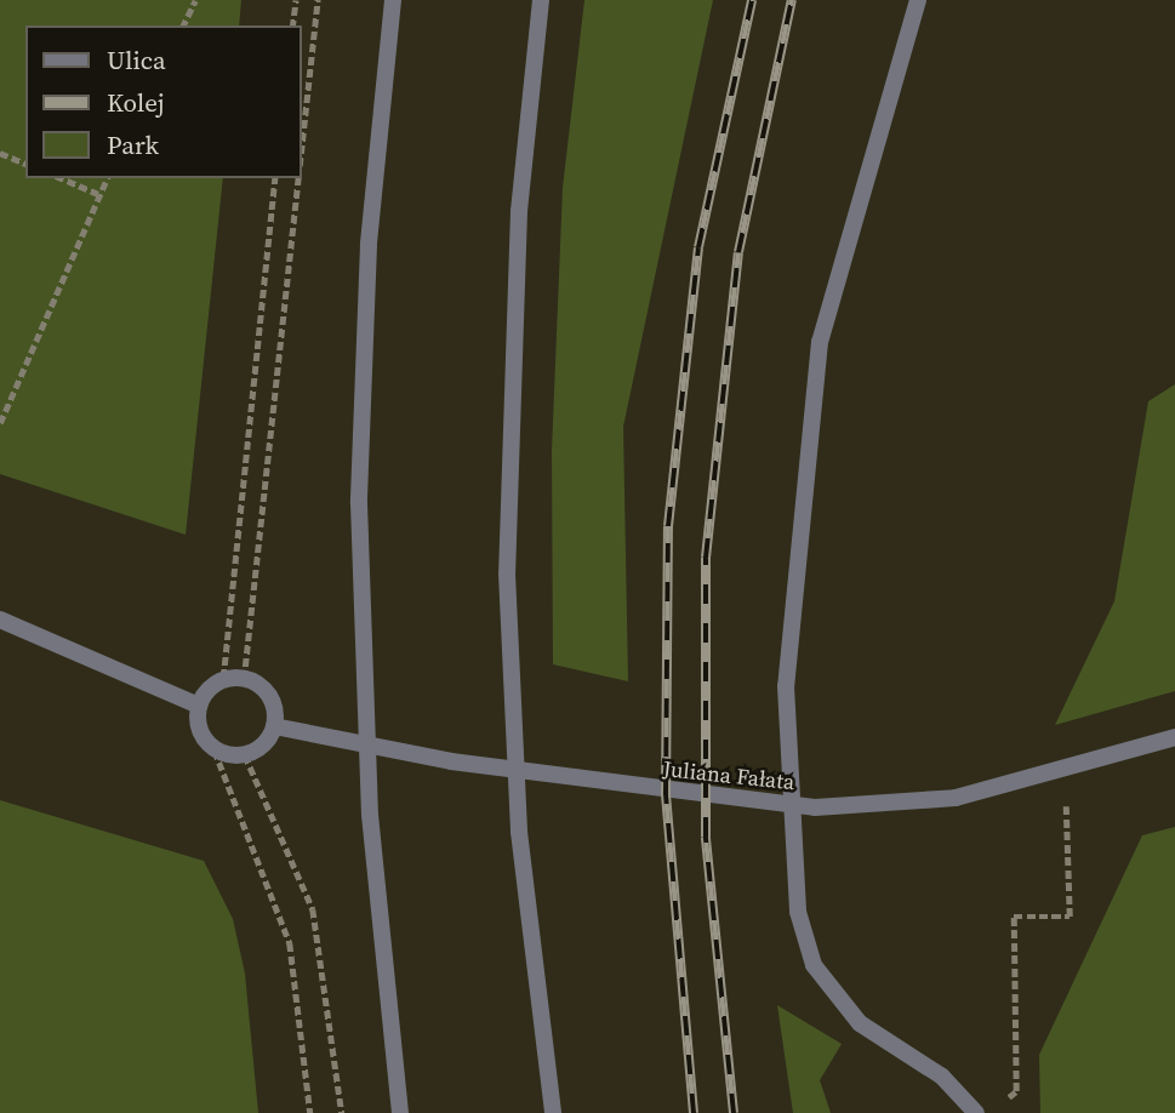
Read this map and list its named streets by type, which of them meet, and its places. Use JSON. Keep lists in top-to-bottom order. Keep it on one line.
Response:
{"streets":{"street":["Juliana Fałata"]},"legend":["Ulica","Kolej","Park"]}
